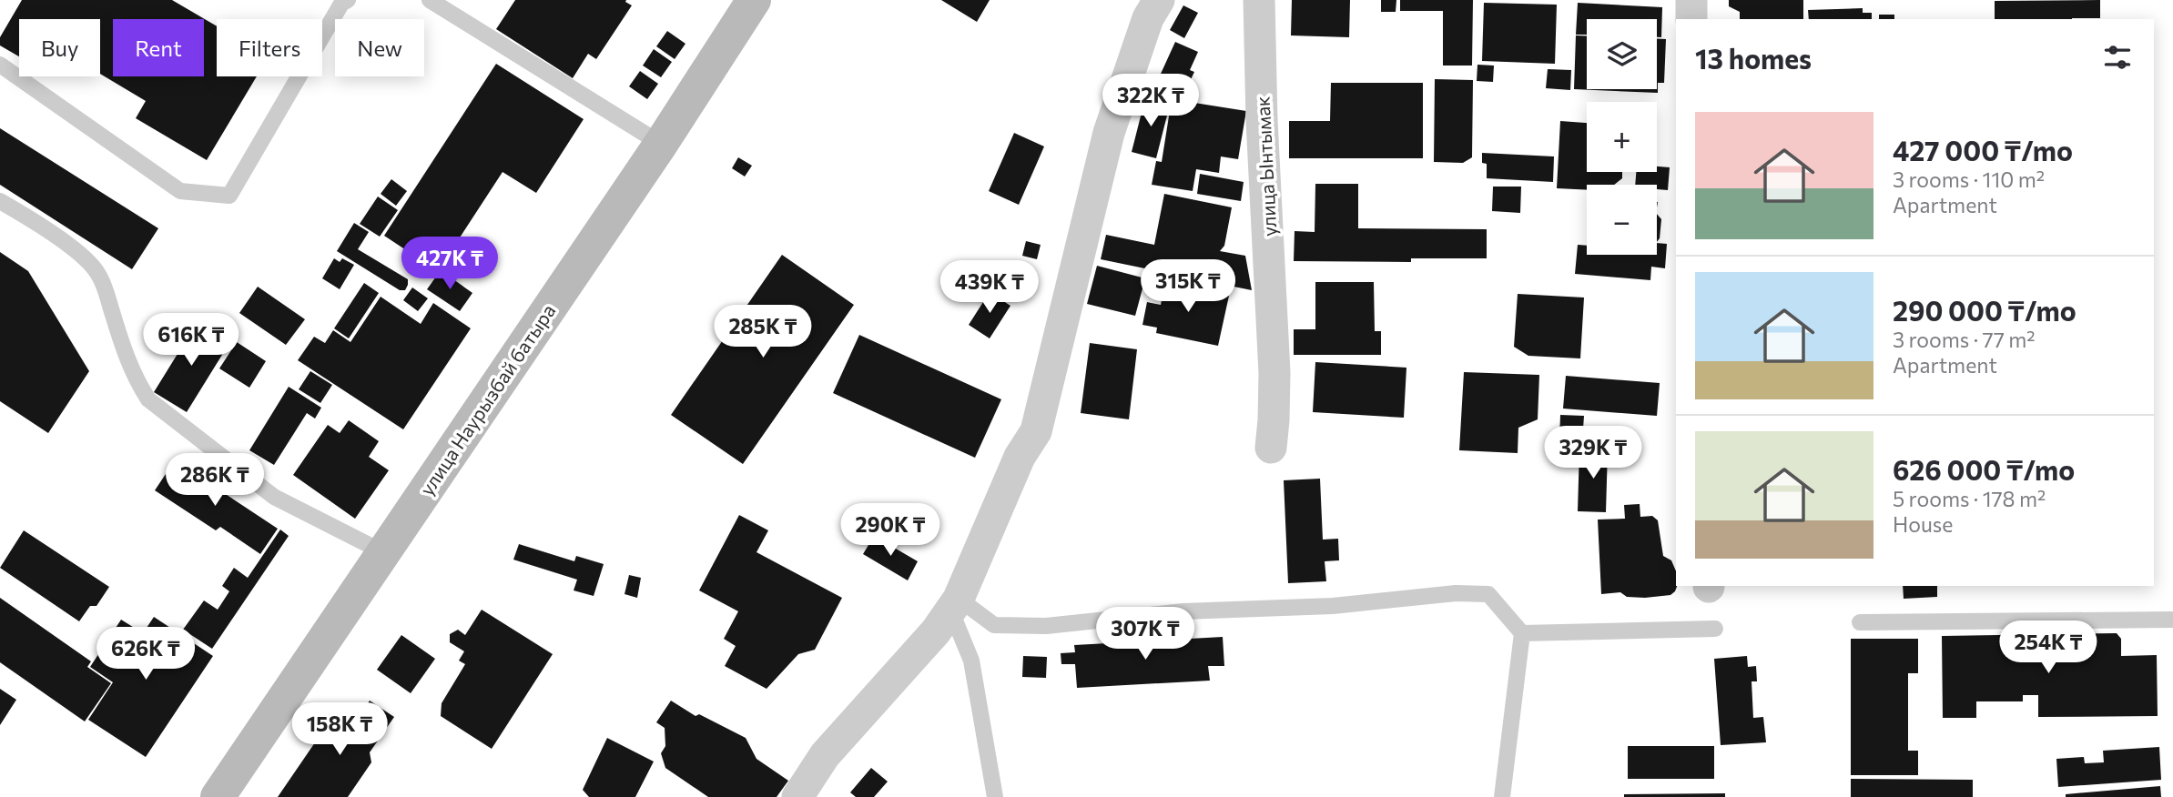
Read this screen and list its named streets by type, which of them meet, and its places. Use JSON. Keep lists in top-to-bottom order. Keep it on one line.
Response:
{"streets":{"main road":["улица Наурызбай батыра"],"street":["улица Ынтымак"]},"page":{"map_buttons":["+","−"],"chip":["Buy","Rent","Filters","New"],"heading":"13 homes","price":["322K ₸","427K ₸","315K ₸","439K ₸","285K ₸","616K ₸","329K ₸","286K ₸","290K ₸","307K ₸","254K ₸","626K ₸","158K ₸"],"list":[{"name":"427 000 ₸/mo","note":"3 rooms · 110 m² · Apartment"},{"name":"290 000 ₸/mo","note":"3 rooms · 77 m² · Apartment"},{"name":"626 000 ₸/mo","note":"5 rooms · 178 m² · House"}]}}
